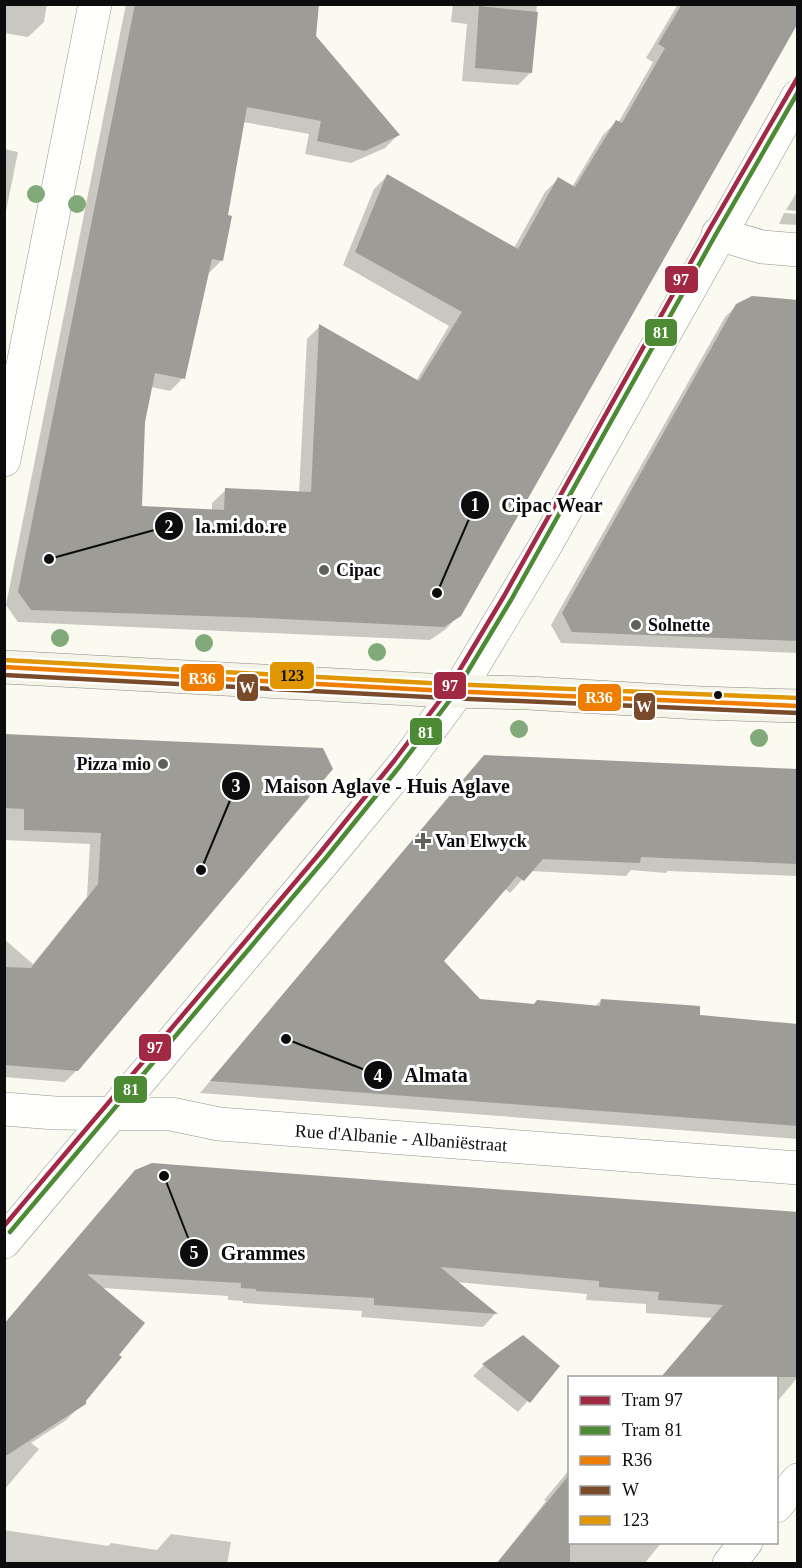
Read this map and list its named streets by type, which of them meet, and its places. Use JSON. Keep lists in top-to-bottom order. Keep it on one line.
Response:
{"streets":{"street":["Rue d'Albanie - Albaniëstraat"]},"places":{"other":["la.mi.do.re","Cipac","Cipac Wear","Solnette","Pizza mio","Maison Aglave - Huis Aglave","Almata","Grammes"],"health":["Van Elwyck"]},"lines":["tram line 97","tram line 81","transit line 123","transit line R36","transit line W"],"legend":["Tram 97","Tram 81","R36","W","123"]}
